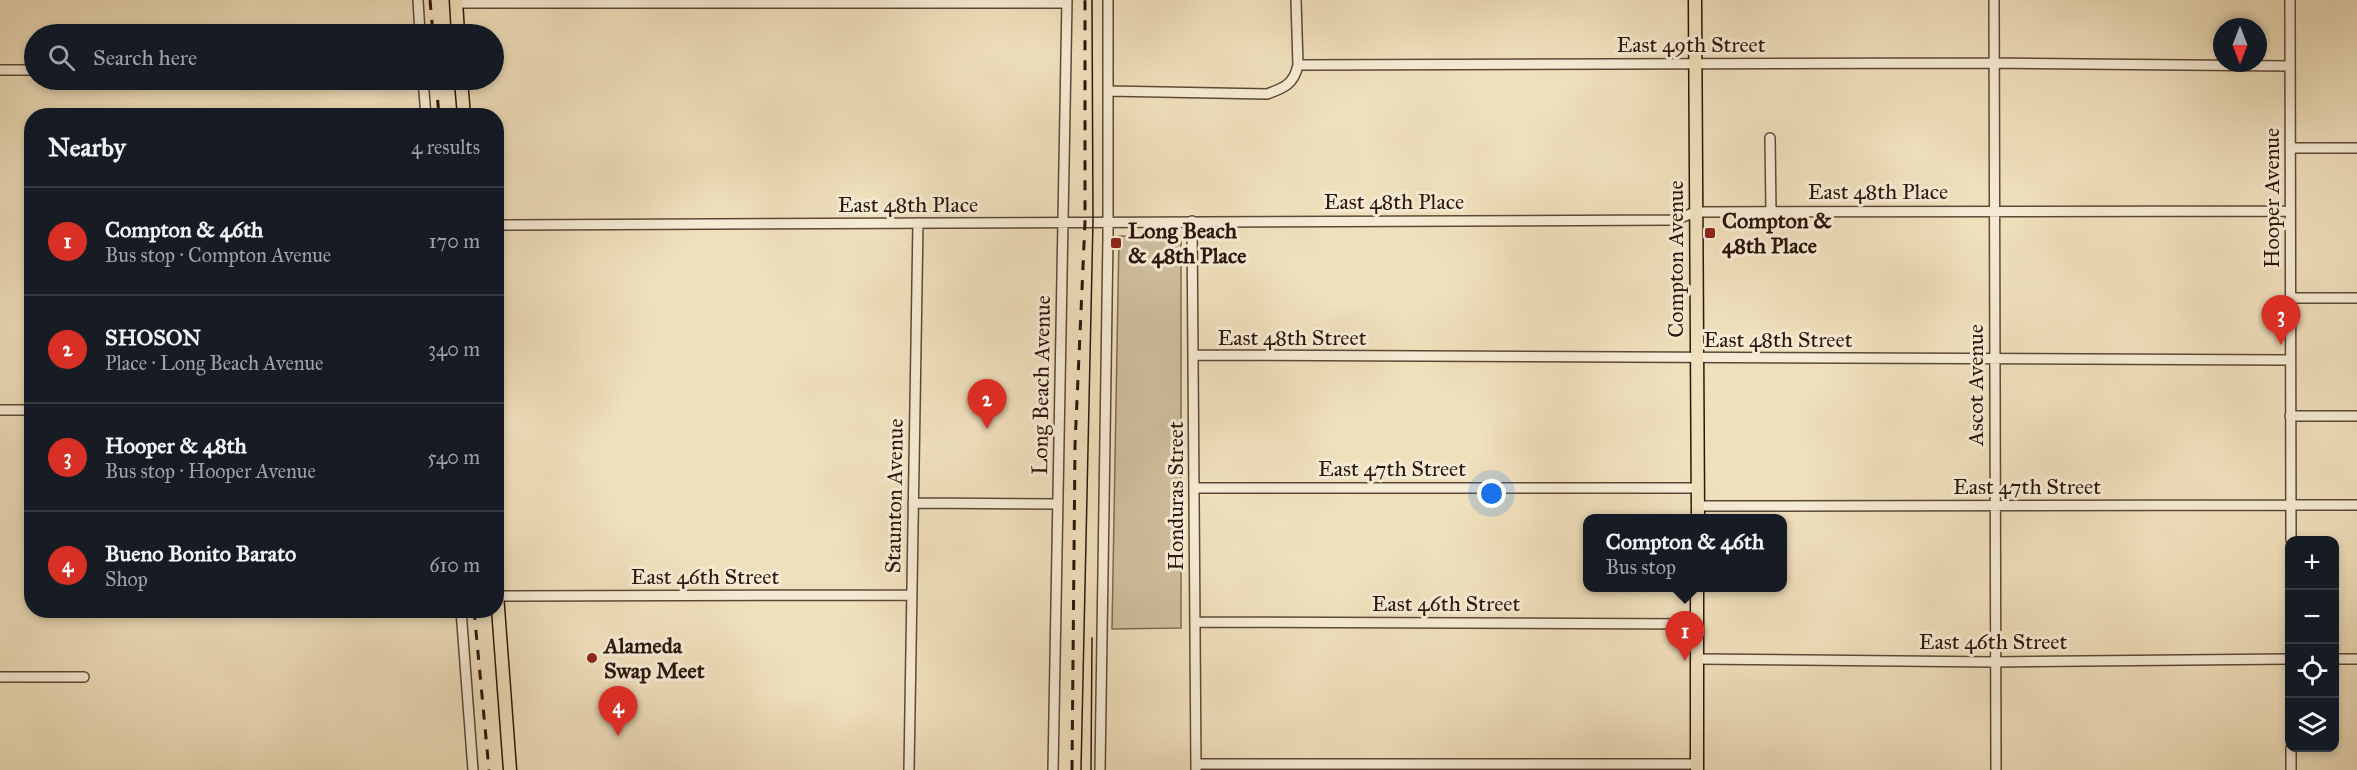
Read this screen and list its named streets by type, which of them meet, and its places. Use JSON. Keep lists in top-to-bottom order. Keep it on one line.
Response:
{"streets":{"main road":["Compton Avenue"],"street":["East 49th Street","East 48th Place","Hooper Avenue","East 48th Street","Long Beach Avenue","Ascot Avenue","East 47th Street","Staunton Avenue","Honduras Street","East 46th Street"]},"crossings":[["East 49th Street","Hooper Avenue"],["East 49th Street","Compton Avenue"],["East 49th Street","Ascot Avenue"],["East 48th Place","Hooper Avenue"],["East 48th Place","Compton Avenue"],["East 48th Place","Long Beach Avenue"],["East 48th Place","Ascot Avenue"],["East 48th Place","Staunton Avenue"],["East 48th Place","Honduras Street"],["Hooper Avenue","East 48th Street"],["Hooper Avenue","East 47th Street"],["Compton Avenue","East 48th Street"],["Compton Avenue","East 47th Street"],["East 48th Street","Ascot Avenue"],["East 48th Street","Honduras Street"],["Ascot Avenue","East 47th Street"],["Ascot Avenue","East 46th Street"],["East 47th Street","Honduras Street"],["Staunton Avenue","East 46th Street"],["Honduras Street","East 46th Street"]],"places":{"transit":["Compton & 48th Place","Long Beach & 48th Place"],"other":["Alameda Swap Meet"]},"north":"bottom","page":{"search":"Search here","heading":["Nearby","4 results"],"list":[{"mark":"1","name":"Compton & 46th","note":"Bus stop · Compton Avenue","value":"170 m"},{"mark":"2","name":"SHOSON","note":"Place · Long Beach Avenue","value":"340 m"},{"mark":"3","name":"Hooper & 48th","note":"Bus stop · Hooper Avenue","value":"540 m"},{"mark":"4","name":"Bueno Bonito Barato","note":"Shop","value":"610 m"}],"pins":["3","2","1","4"],"popup":["Compton & 46th","Bus stop"],"map_buttons":["+","−"]}}
